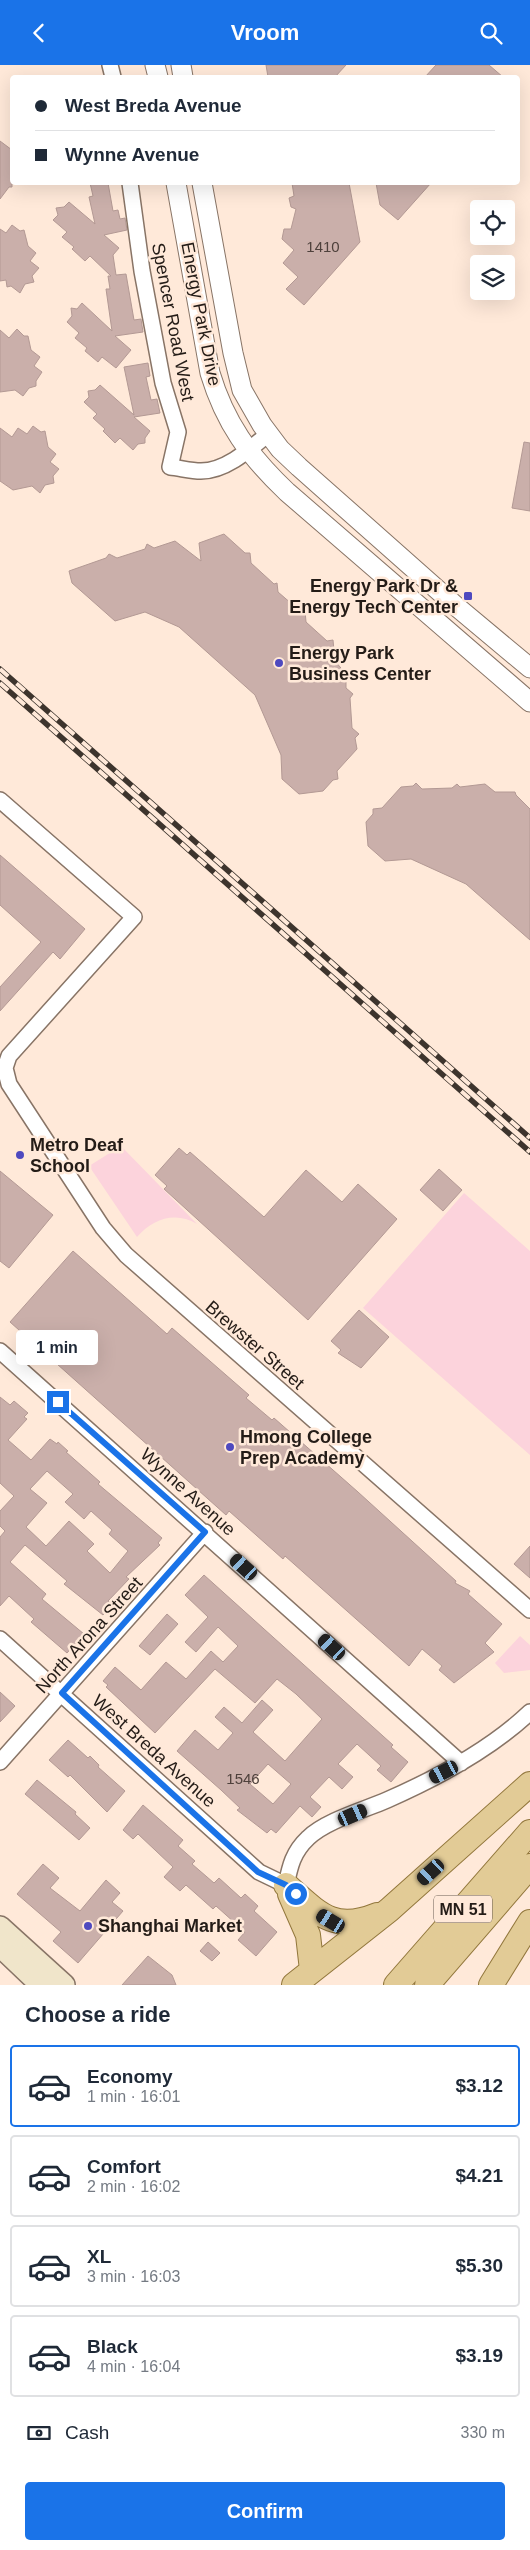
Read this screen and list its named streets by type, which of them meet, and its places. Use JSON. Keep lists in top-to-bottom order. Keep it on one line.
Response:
{"streets":{"main road":["MN 51"],"street":["Energy Park Drive","Spencer Road West","Brewster Street","Wynne Avenue","North Arona Street","West Breda Avenue"]},"crossings":[["Energy Park Drive","Spencer Road West"],["Wynne Avenue","North Arona Street"],["North Arona Street","West Breda Avenue"]],"places":{"transit":["Energy Park Dr & Energy Tech Center"],"other":["Energy Park Business Center","Metro Deaf School","Hmong College Prep Academy","Shanghai Market"]},"house_numbers":["1410","1546"],"page":{"header":"Vroom","banner":["West Breda Avenue","Wynne Avenue"],"bubble":"1 min","heading":"Choose a ride","list":[{"name":"Economy","note":"1 min · 16:01","value":"$3.12"},{"name":"Comfort","note":"2 min · 16:02","value":"$4.21"},{"name":"XL","note":"3 min · 16:03","value":"$5.30"},{"name":"Black","note":"4 min · 16:04","value":"$3.19"}],"pay":["Cash","330 m"],"buttons":"Confirm"}}
